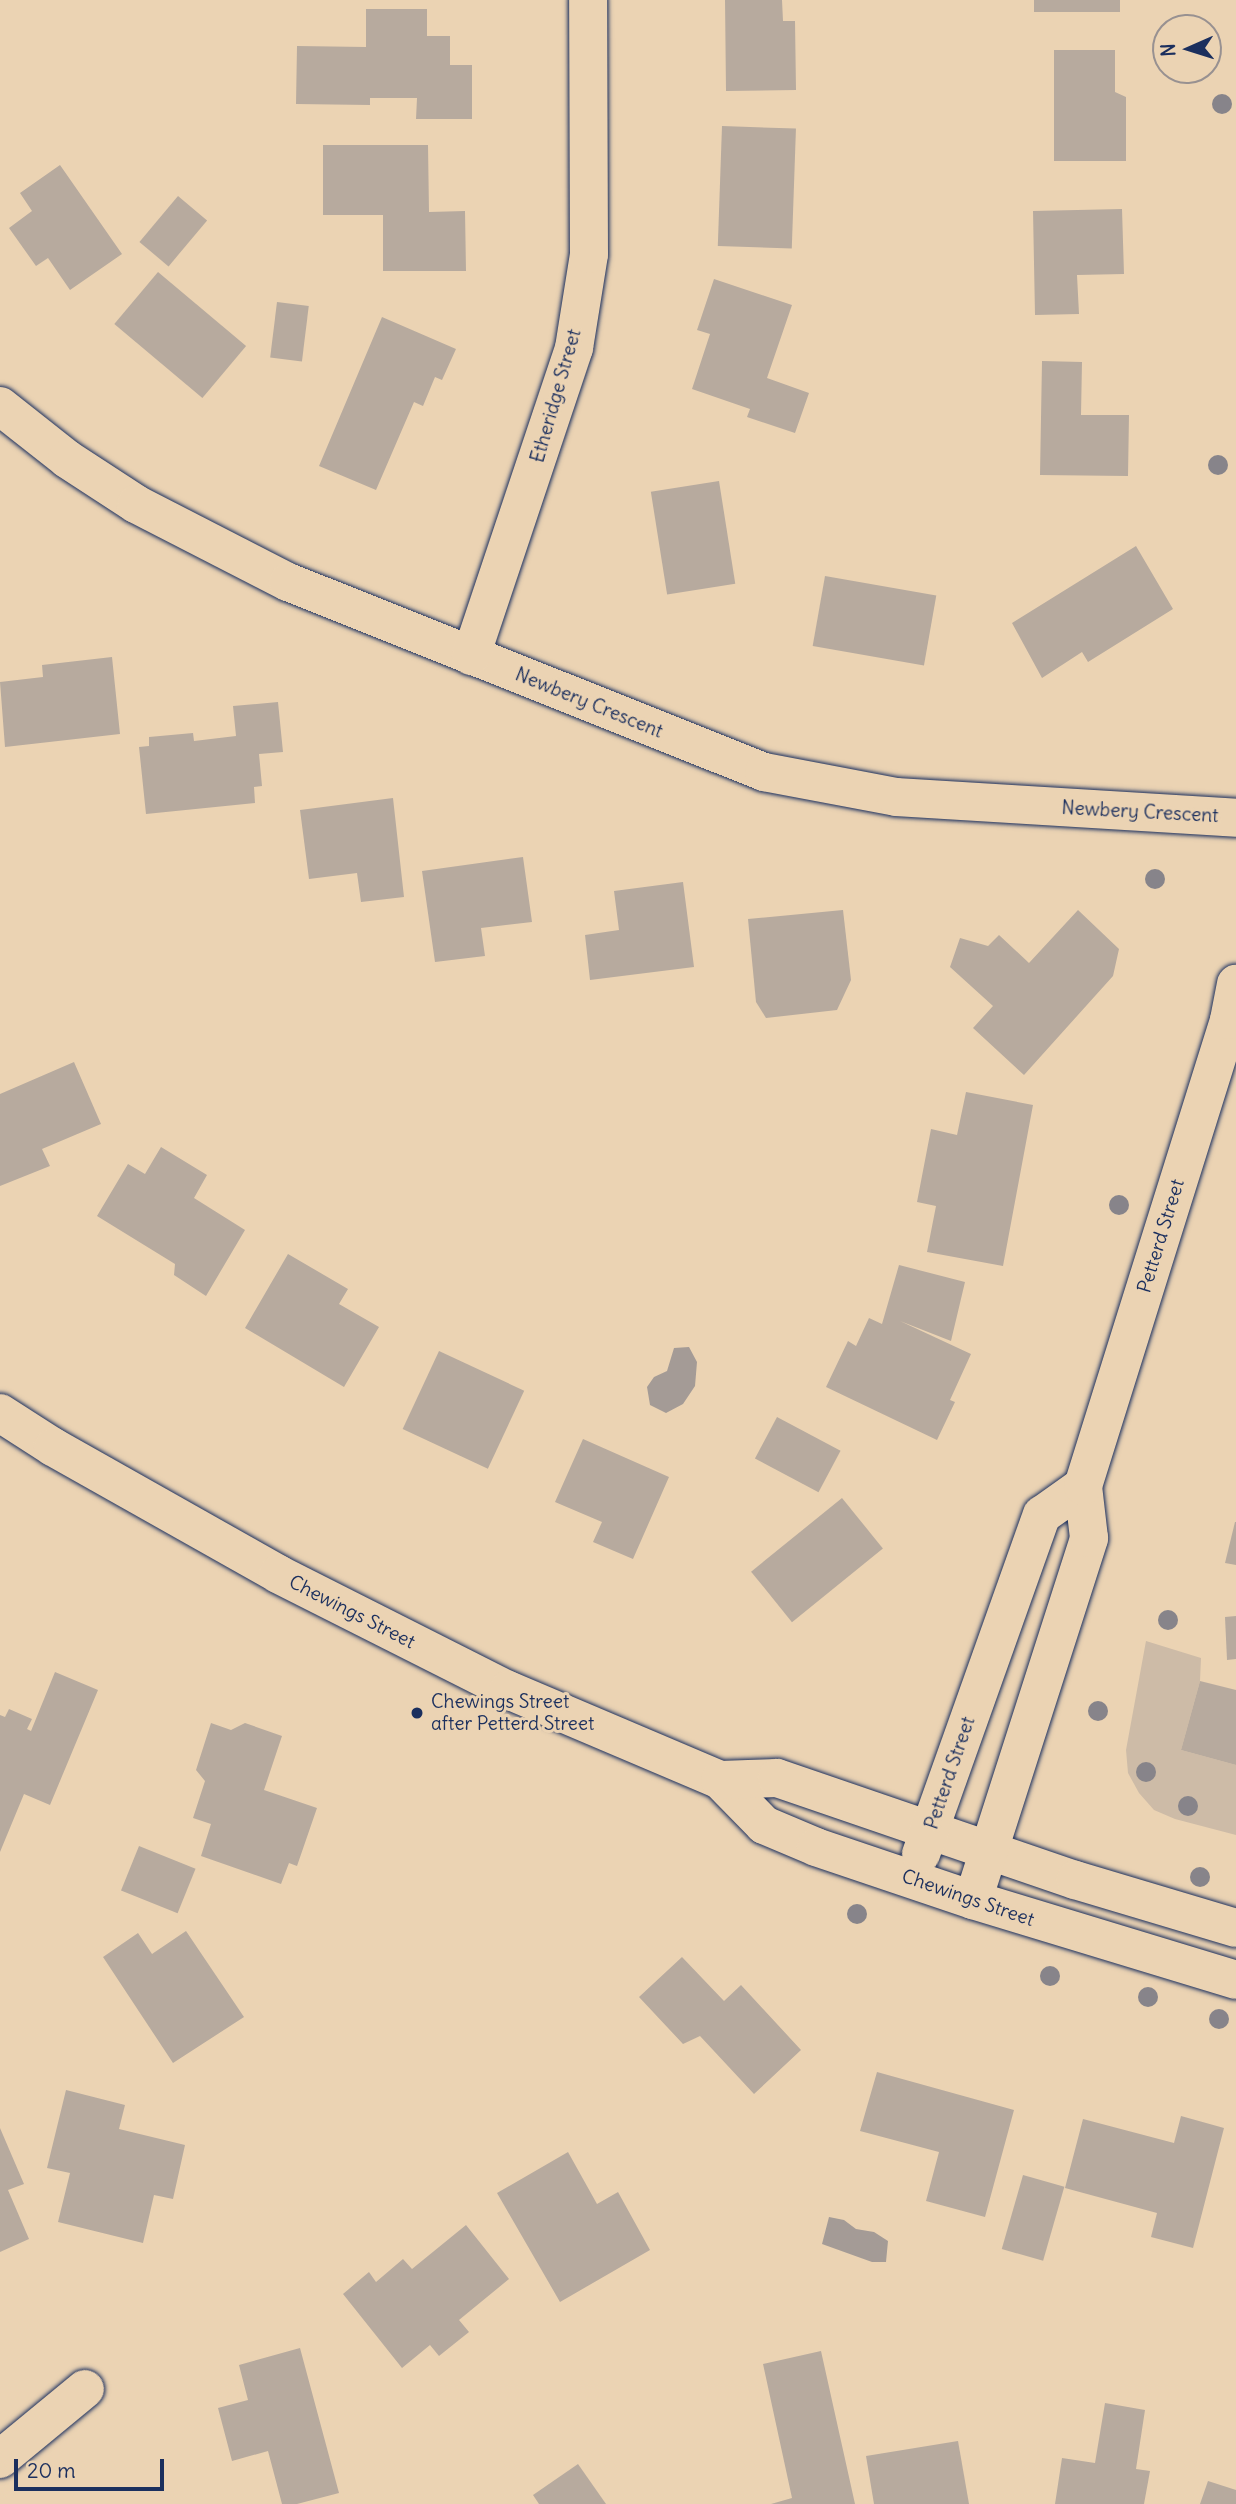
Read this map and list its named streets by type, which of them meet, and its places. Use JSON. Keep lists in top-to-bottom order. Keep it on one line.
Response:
{"streets":{"street":["Etheridge Street","Newbery Crescent","Petterd Street","Chewings Street"]},"crossings":[["Etheridge Street","Newbery Crescent"],["Petterd Street","Chewings Street"]],"places":["Chewings Street after Petterd Street"],"scale_bar":"20 m","north":"left"}
